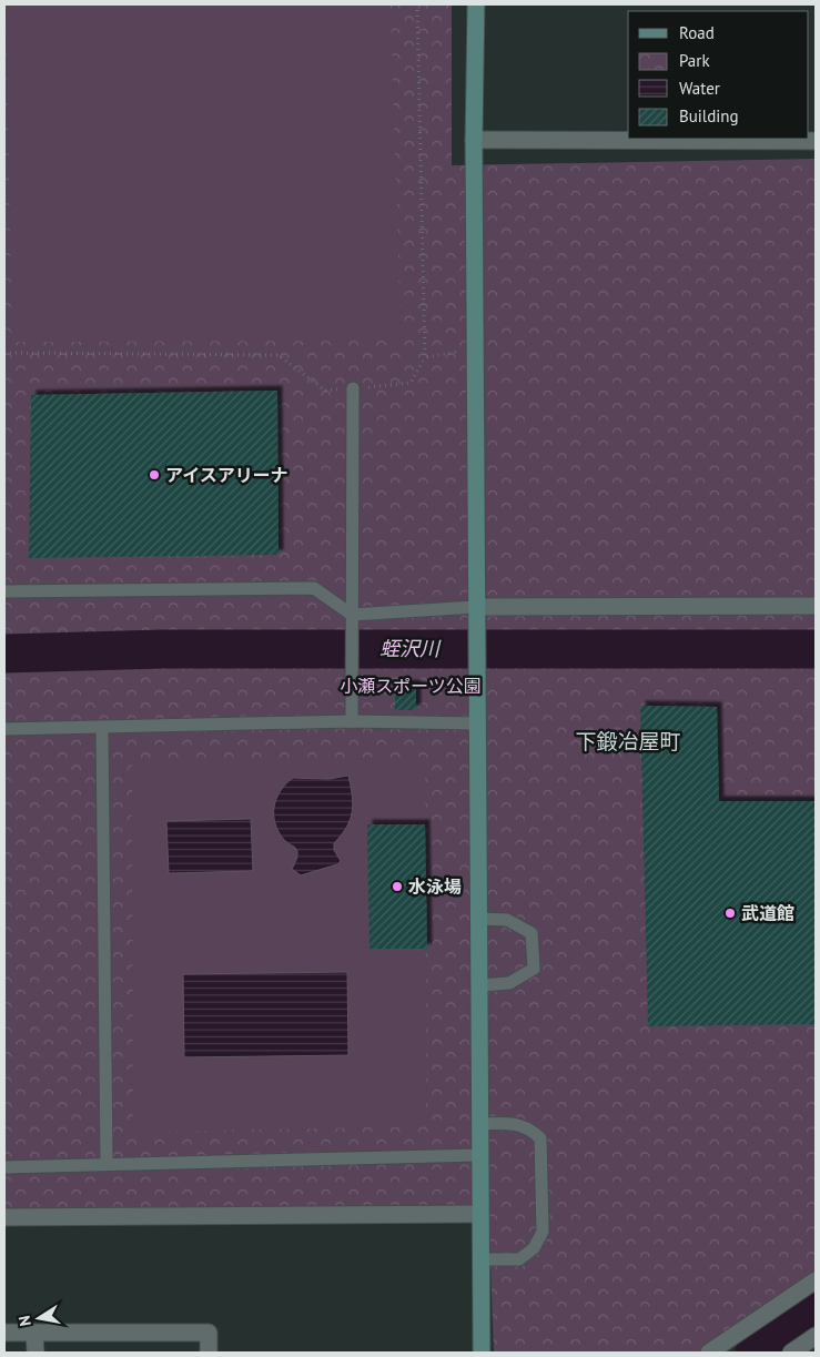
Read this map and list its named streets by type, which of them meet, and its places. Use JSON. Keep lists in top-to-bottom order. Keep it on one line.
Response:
{"districts":["下鍛冶屋町"],"water":["蛭沢川"],"parks":["小瀬スポーツ公園"],"places":["アイスアリーナ","水泳場","武道館"],"legend":["Road","Park","Water","Building"],"north":"left"}
